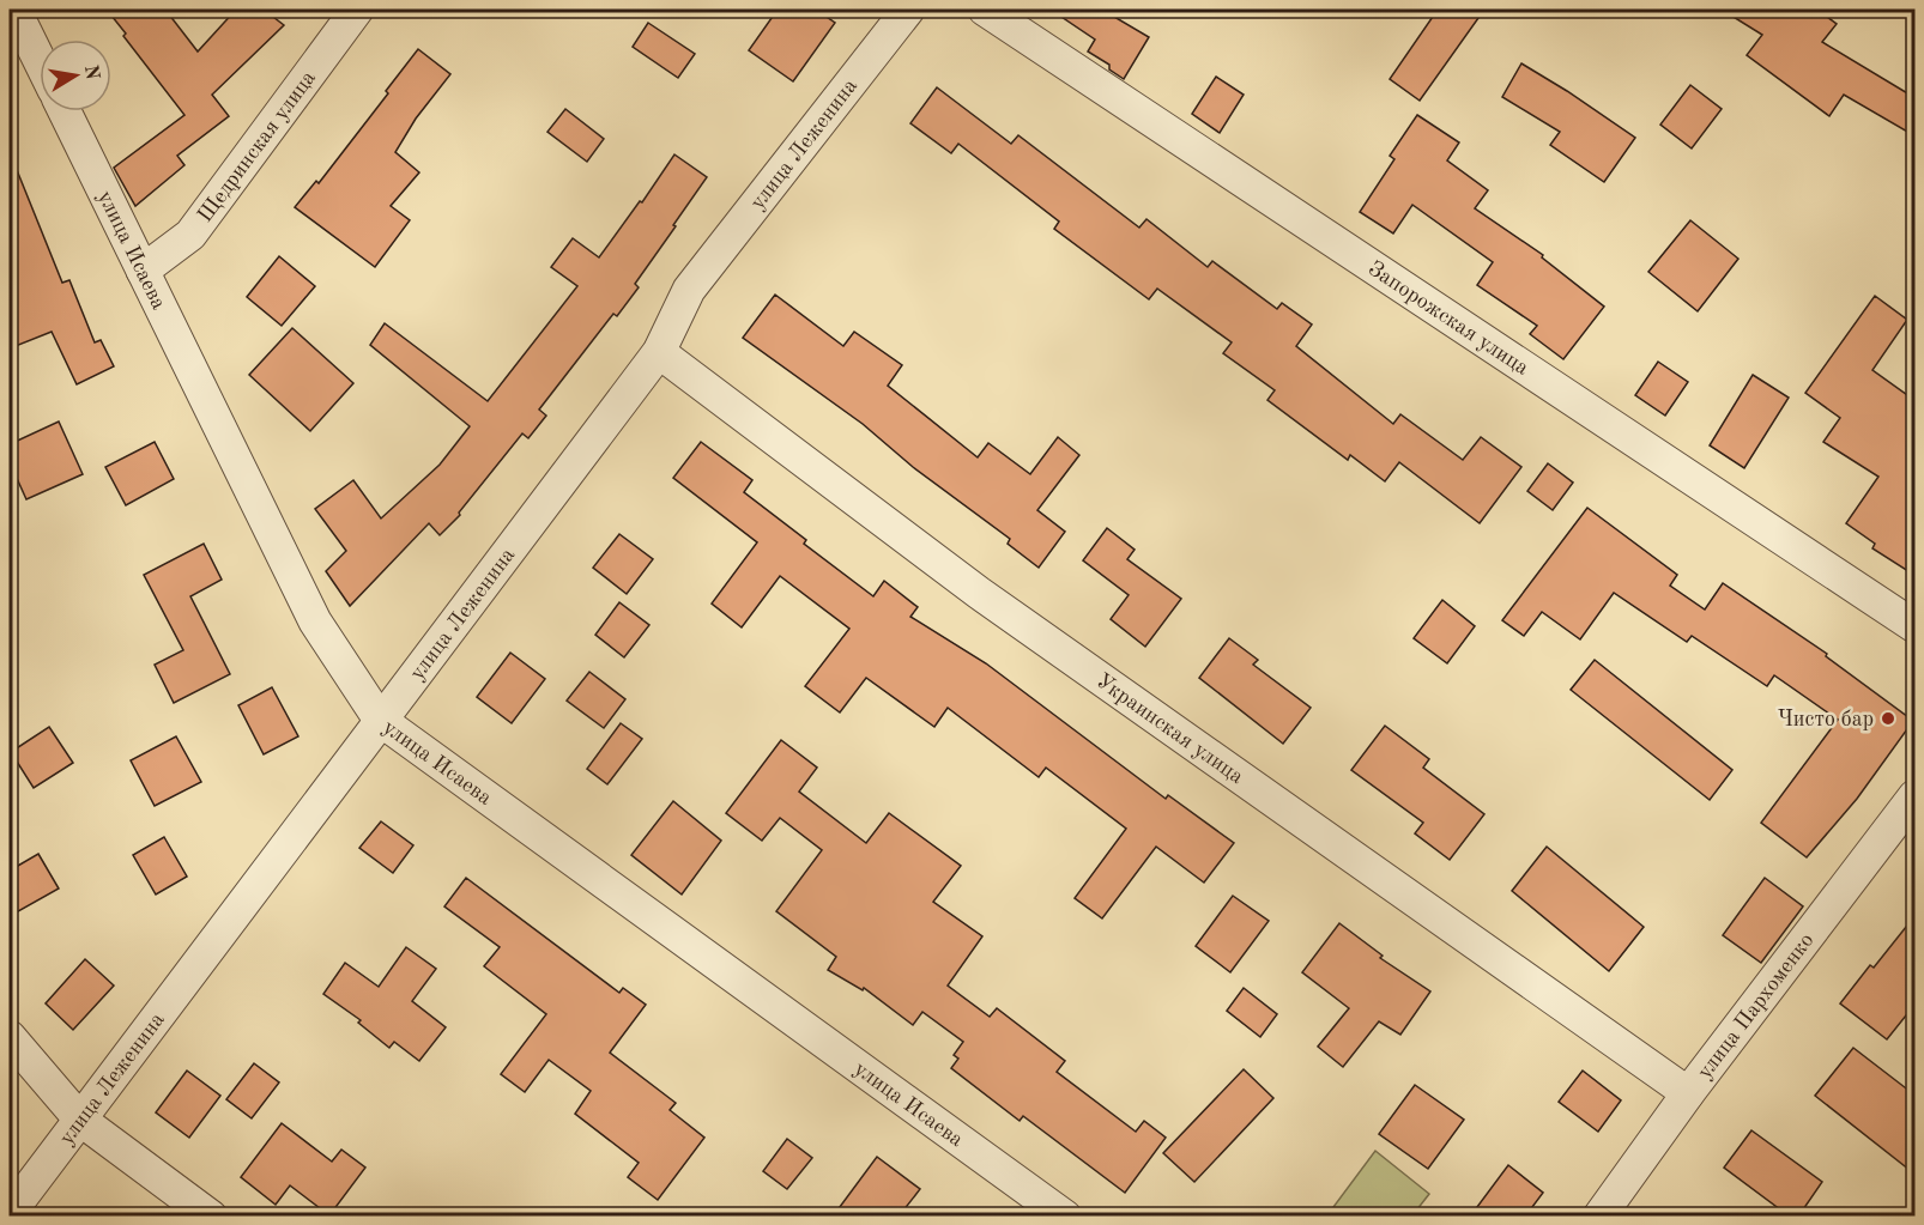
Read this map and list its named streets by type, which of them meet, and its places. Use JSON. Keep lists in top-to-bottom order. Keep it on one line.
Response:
{"streets":{"street":["улица Леженина","Щедринская улица","улица Исаева","Запорожская улица","Украинская улица","улица Пархоменко"]},"crossings":[["улица Леженина","улица Исаева"],["улица Леженина","Украинская улица"],["Щедринская улица","улица Исаева"],["Украинская улица","улица Пархоменко"]],"places":["Чисто бар"],"north":"right"}
